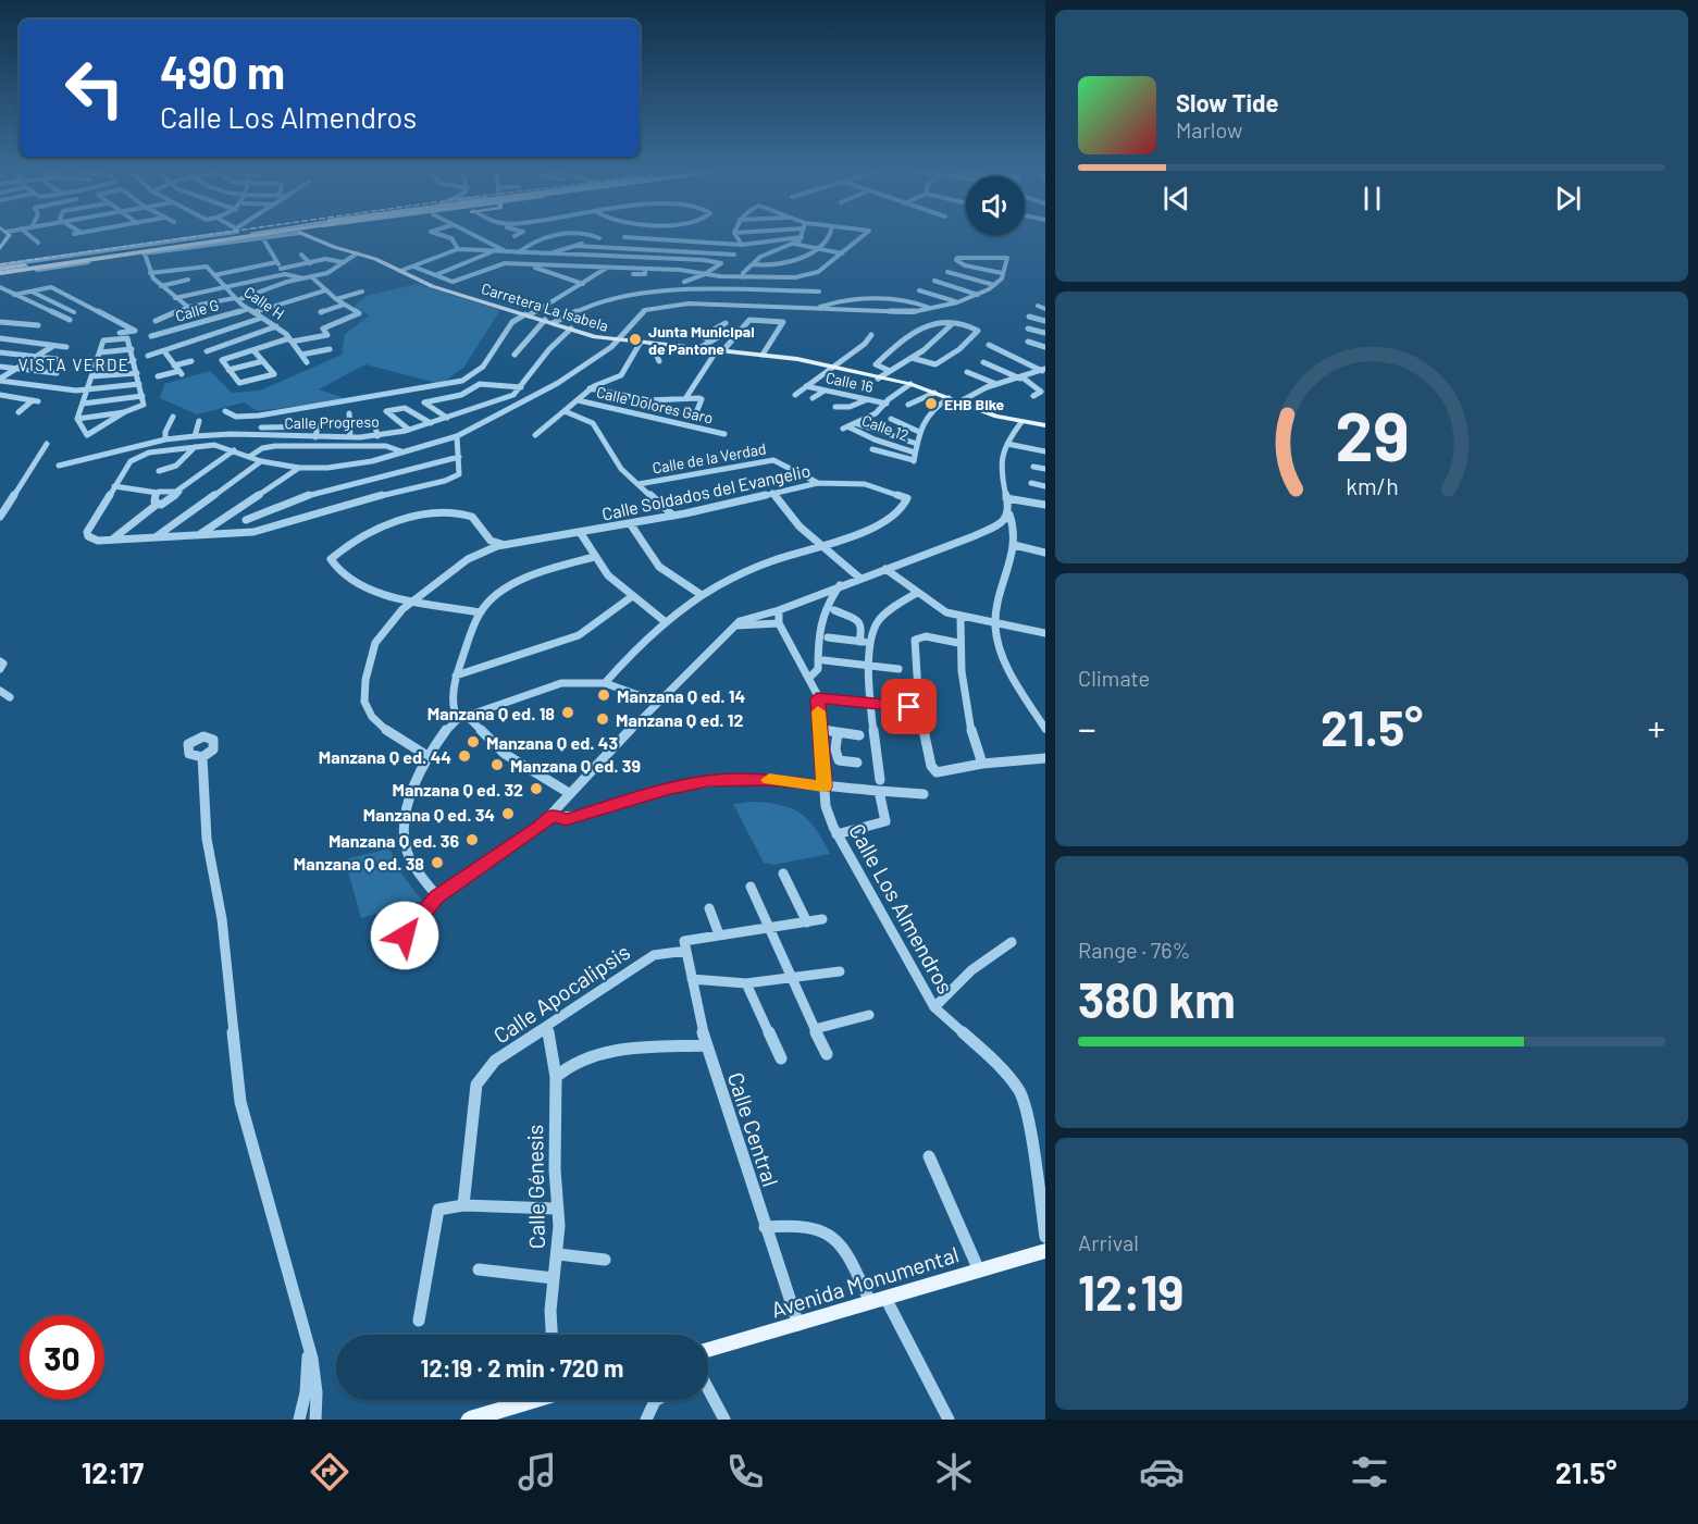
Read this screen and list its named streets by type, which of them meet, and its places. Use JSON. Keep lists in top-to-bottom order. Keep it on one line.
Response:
{"streets":{"main road":["Carretera La Isabela","Avenida Monumental"],"street":["Calle H","Calle G","Calle 16","Calle Dolores Garo","Calle Progreso","Calle 12","Calle de la Verdad","Calle Soldados del Evangelio","Calle Los Almendros","Calle Apocalipsis","Calle Central","Calle Génesis"]},"crossings":[["Calle H","Calle G"],["Carretera La Isabela","Calle Progreso"],["Calle de la Verdad","Calle Soldados del Evangelio"],["Calle Apocalipsis","Calle Central"],["Calle Apocalipsis","Calle Génesis"],["Calle Central","Avenida Monumental"]],"districts":["VISTA VERDE"],"places":["Junta Municipal de Pantone","EHB Bike","Manzana Q ed. 14","Manzana Q ed. 18","Manzana Q ed. 12","Manzana Q ed. 43","Manzana Q ed. 44","Manzana Q ed. 39","Manzana Q ed. 32","Manzana Q ed. 34","Manzana Q ed. 36","Manzana Q ed. 38"],"page":{"turn":["490 m","Calle Los Almendros"],"song":["Slow Tide","Marlow"],"tile":["Climate",["Range · 76%","380 km"],["Arrival","12:19"]],"heat":["−","21.5°","+"],"limit":"30","trip":"12:19 · 2 min · 720 m","tabs":["12:17","21.5°"],"gauge":["29","km/h"]}}
